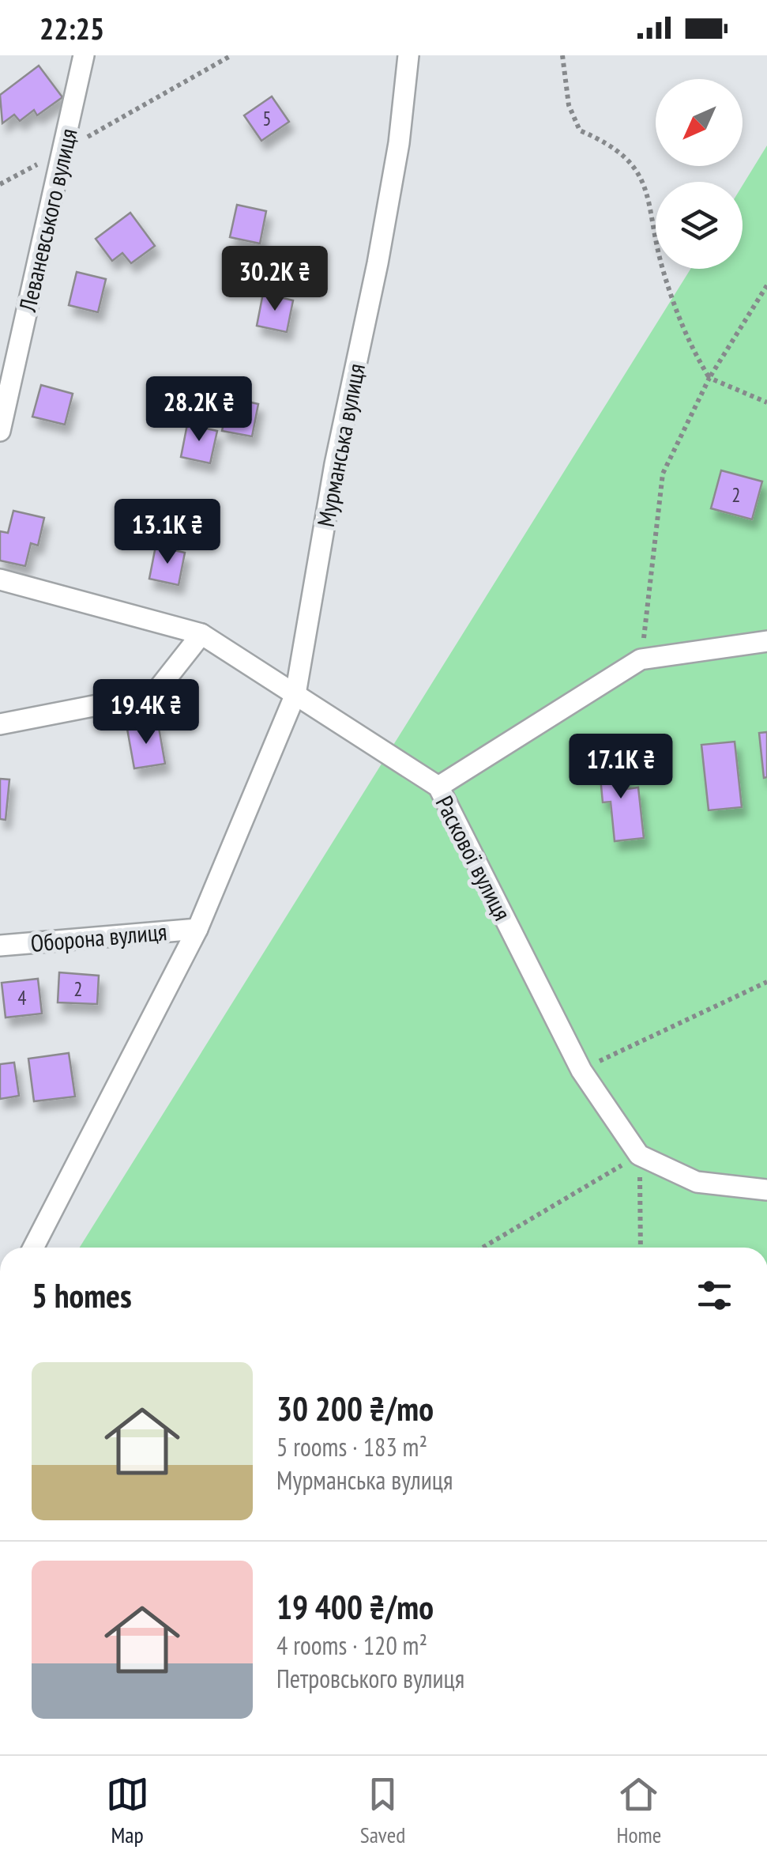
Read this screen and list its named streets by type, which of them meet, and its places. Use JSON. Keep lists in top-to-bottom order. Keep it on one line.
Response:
{"streets":{"street":["Леваневського вулиця","Мурманська вулиця","Раскової вулиця","Оборона вулиця"]},"crossings":[["Мурманська вулиця","Раскової вулиця"],["Мурманська вулиця","Оборона вулиця"]],"house_numbers":["5","2","2","4"],"north":"bottom left","page":{"status":"22:25","price":["30.2K ₴","28.2K ₴","13.1K ₴","19.4K ₴","17.1K ₴"],"heading":"5 homes","list":[{"name":"30 200 ₴/mo","note":"5 rooms · 183 m² · Мурманська вулиця"},{"name":"19 400 ₴/mo","note":"4 rooms · 120 m² · Петровського вулиця"}],"tabs":["Map","Saved","Home"]}}
